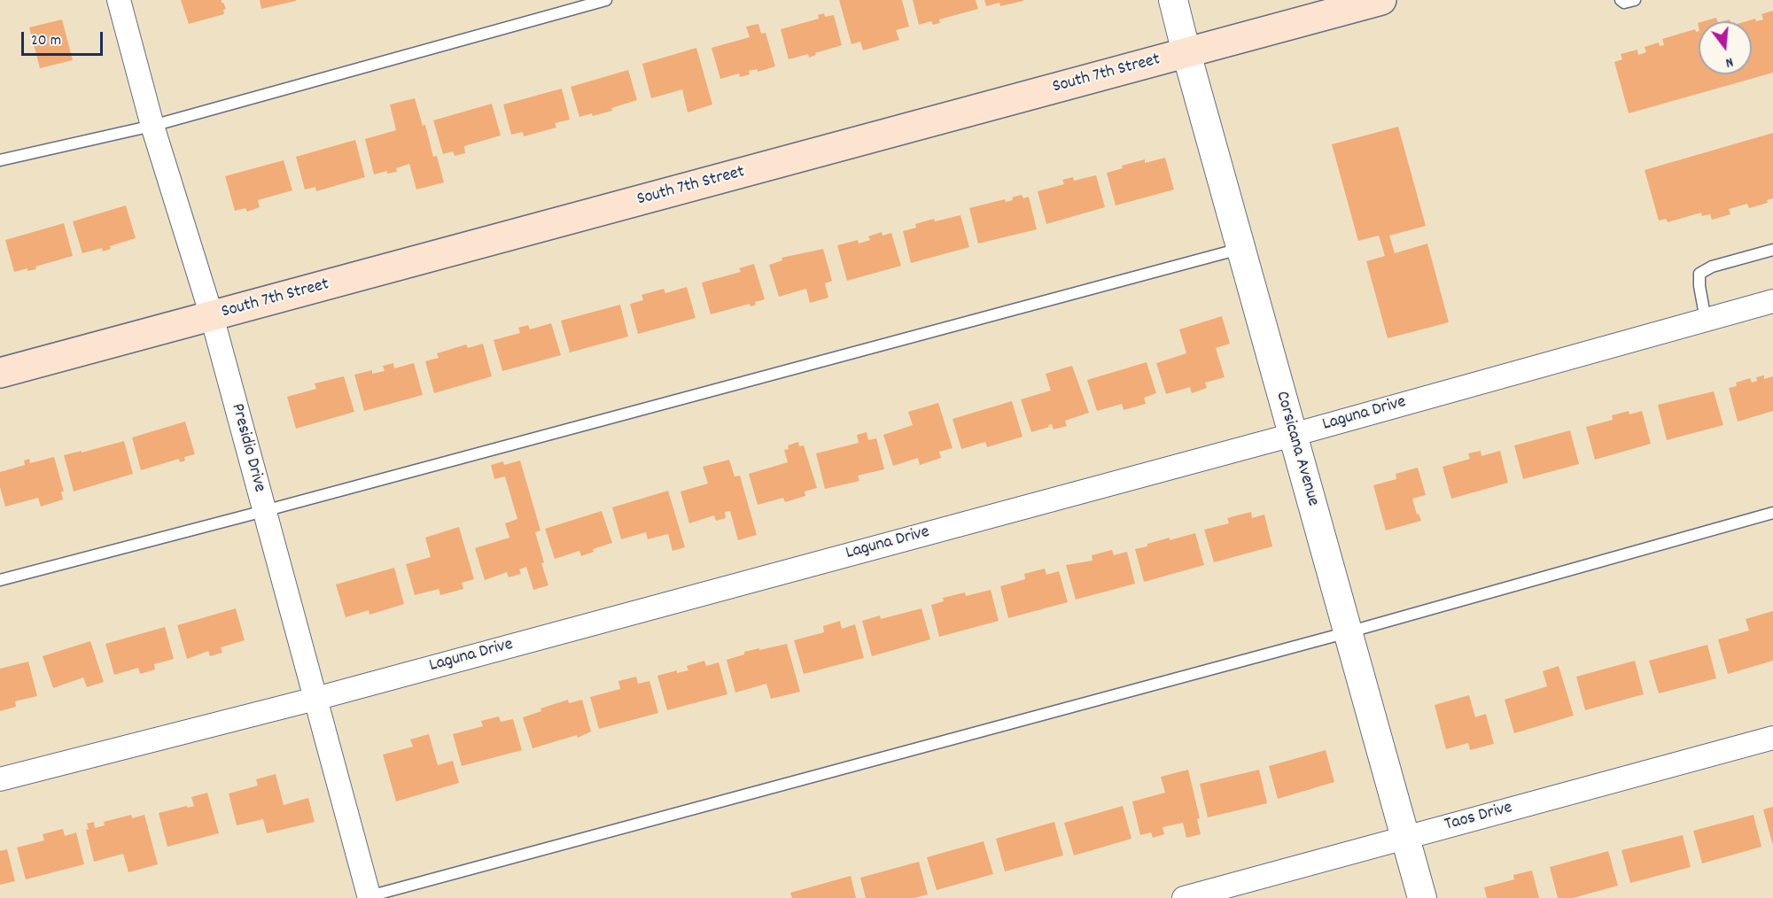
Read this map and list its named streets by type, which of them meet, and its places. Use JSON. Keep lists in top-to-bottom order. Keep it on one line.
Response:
{"streets":{"main road":["South 7th Street"],"street":["Laguna Drive","Presidio Drive","Corsicana Avenue","Taos Drive"]},"crossings":[["South 7th Street","Presidio Drive"],["South 7th Street","Corsicana Avenue"],["Laguna Drive","Presidio Drive"],["Laguna Drive","Corsicana Avenue"],["Corsicana Avenue","Taos Drive"]],"scale_bar":"20 m","north":"bottom"}
